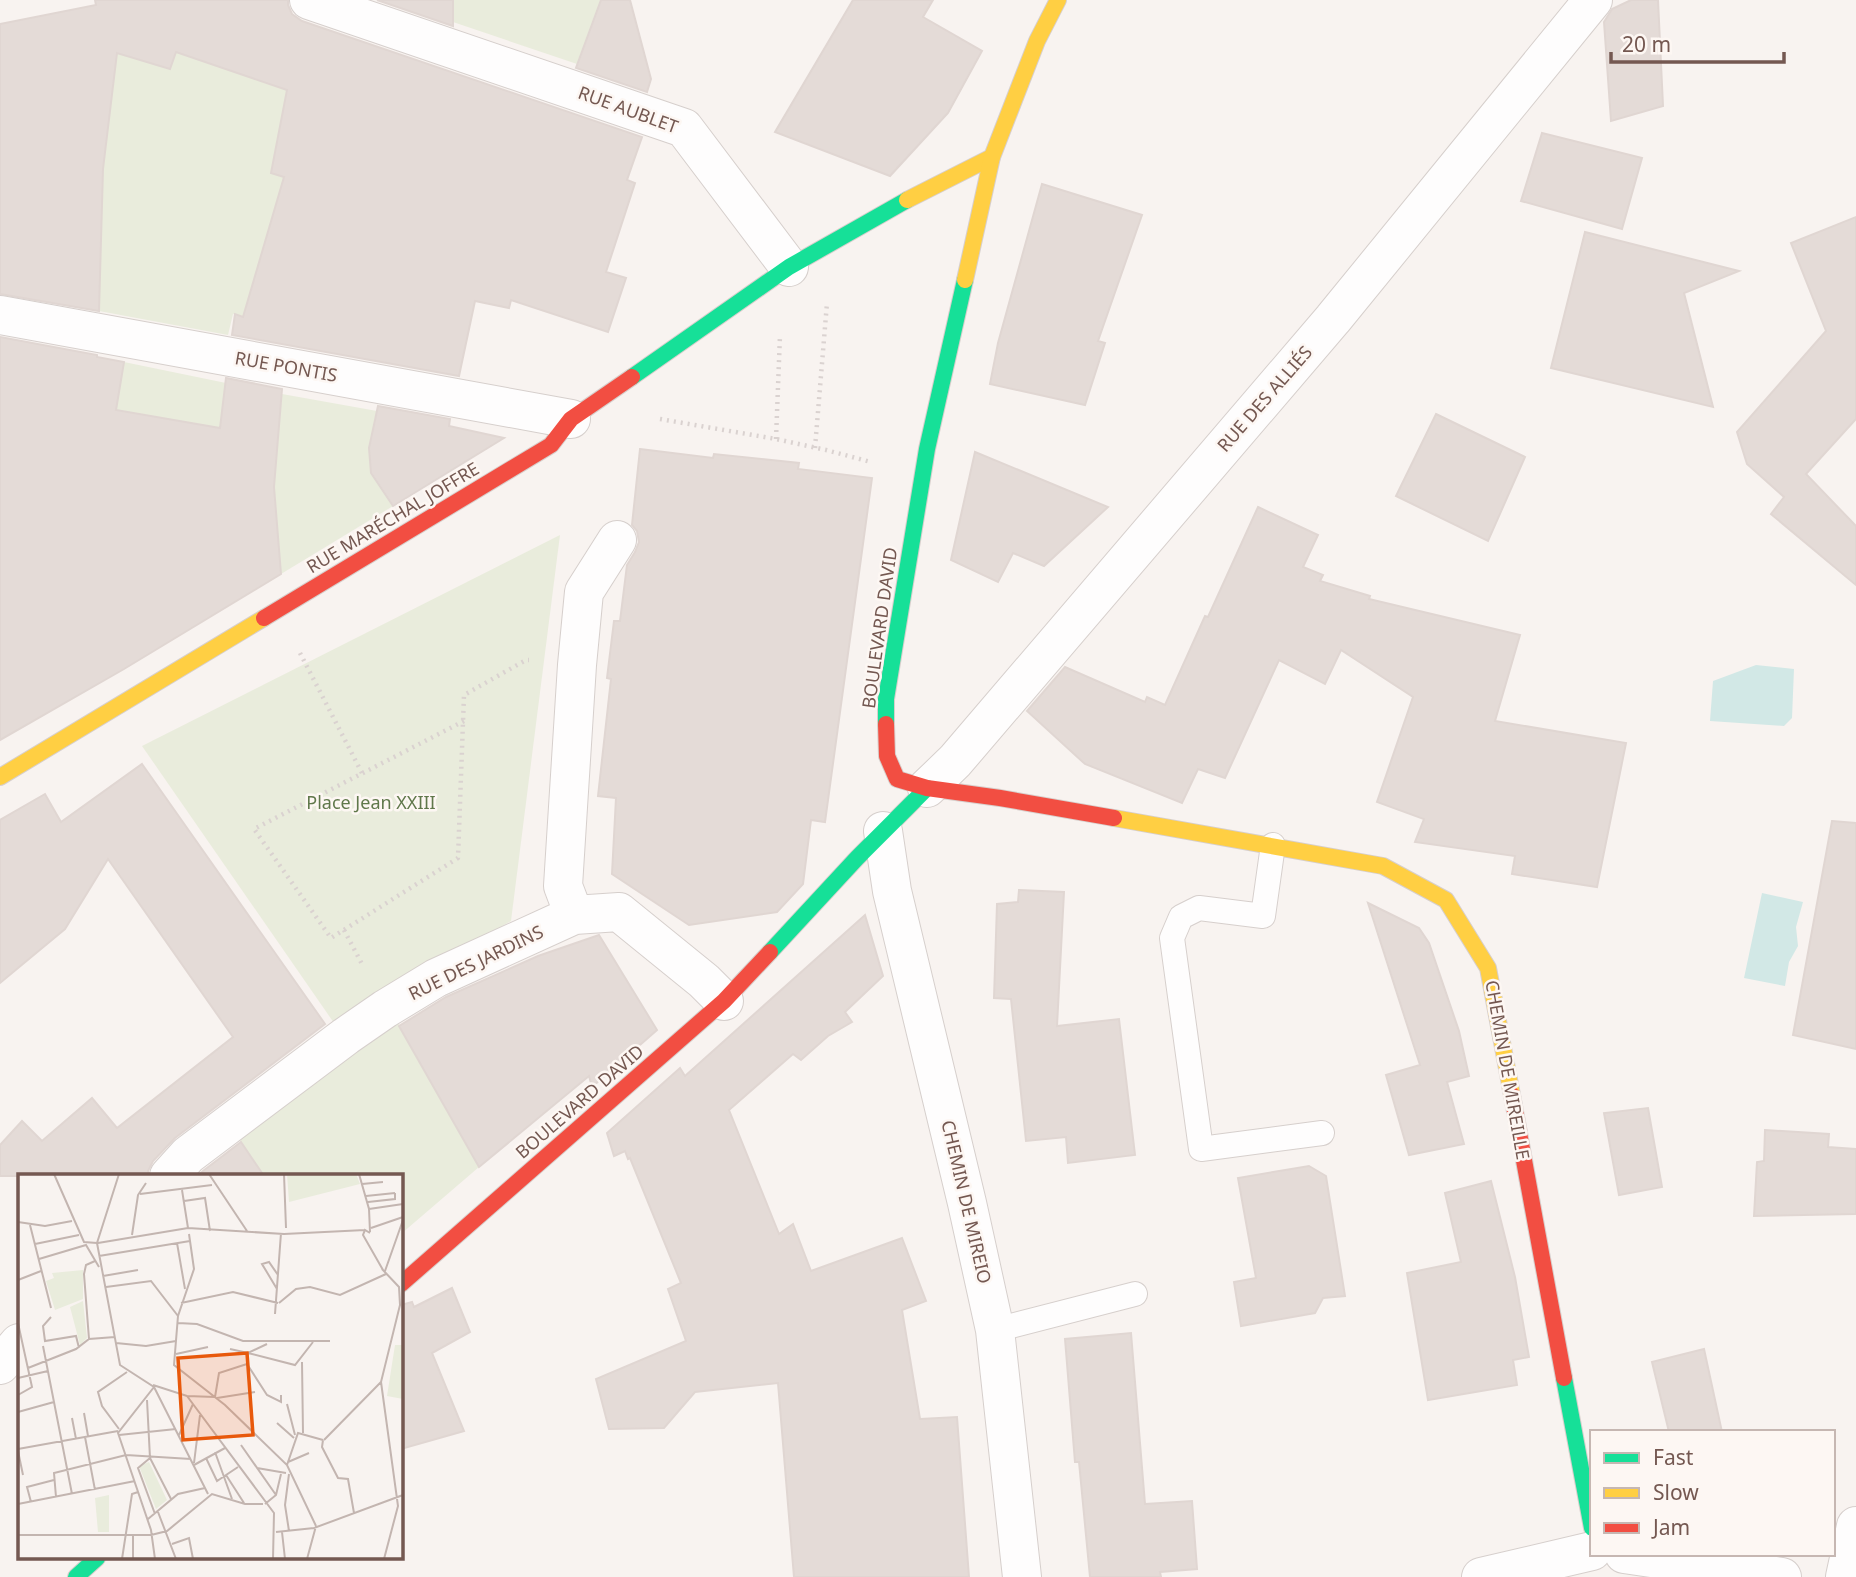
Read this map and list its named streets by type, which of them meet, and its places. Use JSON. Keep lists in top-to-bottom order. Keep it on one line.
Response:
{"streets":{"street":["RUE AUBLET","RUE PONTIS","RUE DES ALLIÉS","RUE MARÉCHAL JOFFRE","BOULEVARD DAVID","RUE DES JARDINS","CHEMIN DE MIREILLE","CHEMIN DE MIREIO"]},"crossings":[["RUE AUBLET","RUE MARÉCHAL JOFFRE"],["RUE PONTIS","RUE MARÉCHAL JOFFRE"],["RUE DES ALLIÉS","BOULEVARD DAVID"],["RUE DES ALLIÉS","CHEMIN DE MIREILLE"],["BOULEVARD DAVID","RUE DES JARDINS"],["BOULEVARD DAVID","CHEMIN DE MIREILLE"],["BOULEVARD DAVID","CHEMIN DE MIREIO"]],"parks":["Place Jean XXIII"],"legend":["Fast","Slow","Jam"],"scale_bar":"20 m"}
